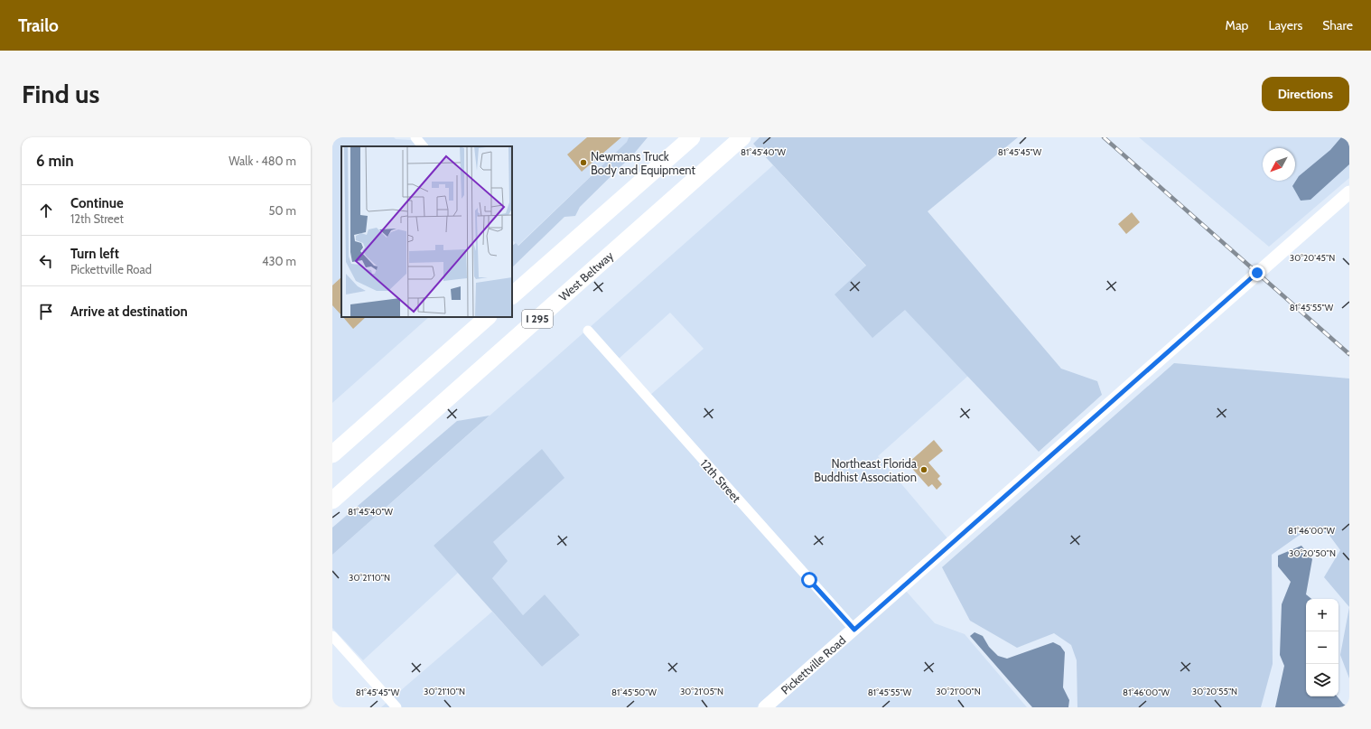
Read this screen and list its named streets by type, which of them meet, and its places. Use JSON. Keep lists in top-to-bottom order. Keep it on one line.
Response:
{"streets":{"highway":["West Beltway","I 295"],"street":["12th Street","Pickettville Road"]},"crossings":[["12th Street","Pickettville Road"]],"places":["Newmans Truck Body and Equipment","Northeast Florida Buddhist Association"],"north":"bottom left","page":{"header":"Trailo","nav":["Map","Layers","Share"],"buttons":"Directions","title":"Find us","heading":["6 min","Walk · 480 m"],"list":[["Continue","12th Street","50 m"],["Turn left","Pickettville Road","430 m"],"Arrive at destination"],"map_buttons":["+","−"]},"coordinates":["81°45'40\"W","81°45'45\"W","30°20'45\"N","81°45'55\"W","81°46'00\"W","30°20'50\"N","30°21'10\"N","30°21'05\"N","30°21'00\"N","30°20'55\"N","81°45'50\"W"]}
